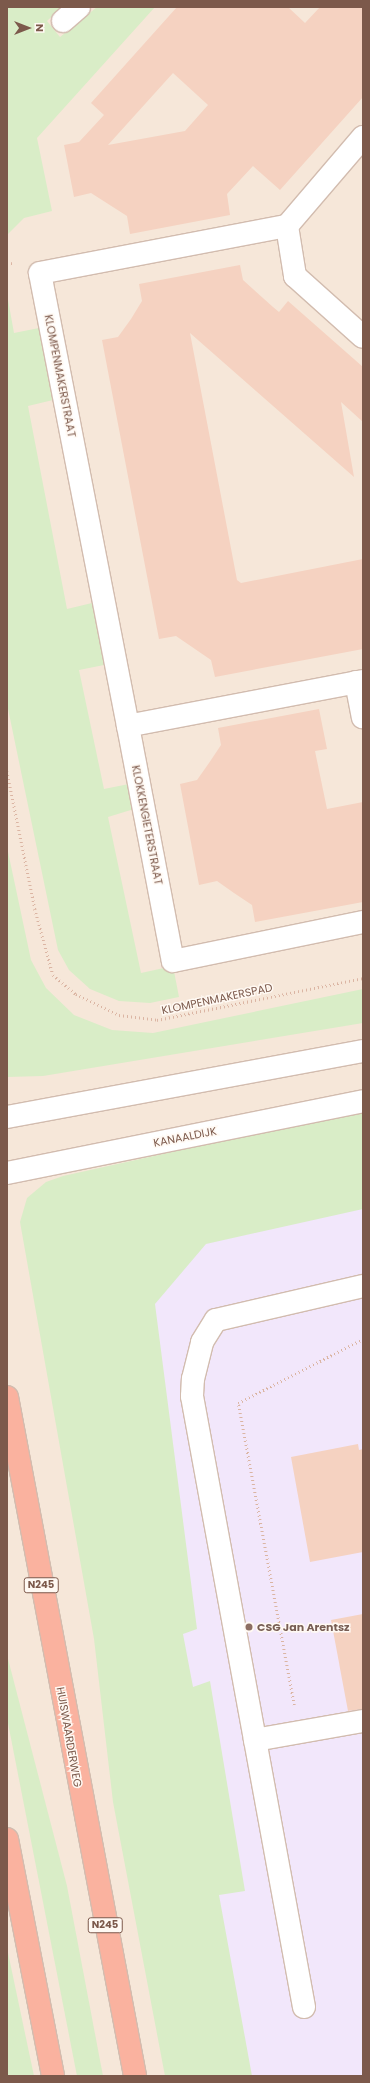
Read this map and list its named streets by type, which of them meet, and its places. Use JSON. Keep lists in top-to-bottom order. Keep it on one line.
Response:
{"streets":{"highway":["N245","HUISWAARDERWEG"],"street":["KLOMPENMAKERSTRAAT","KLOKKENGIETERSTRAAT","KANAALDIJK"],"path":["KLOMPENMAKERSPAD"]},"crossings":[["KLOMPENMAKERSTRAAT","KLOKKENGIETERSTRAAT"]],"places":["CSG Jan Arentsz"],"north":"right"}
